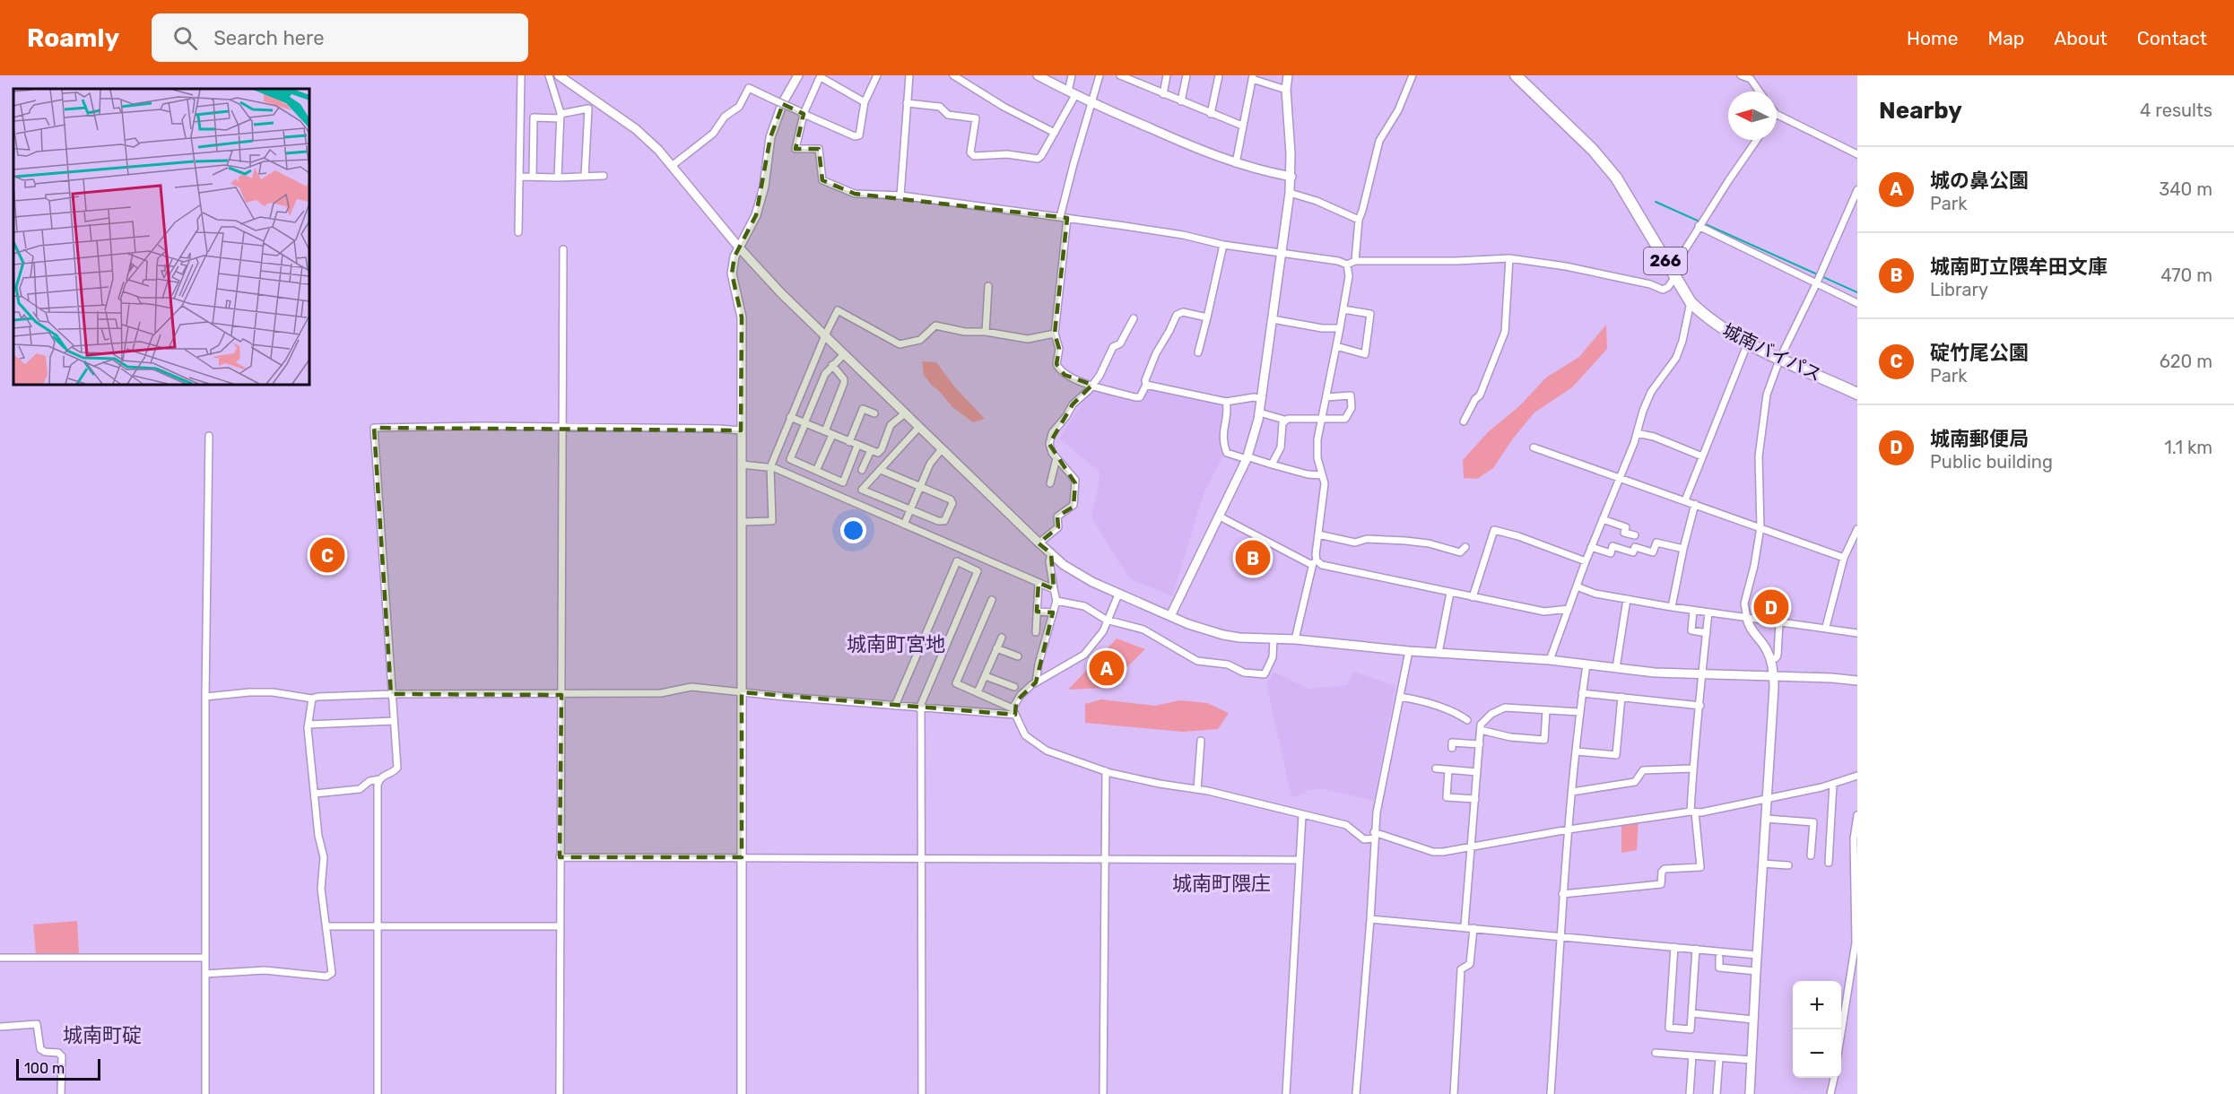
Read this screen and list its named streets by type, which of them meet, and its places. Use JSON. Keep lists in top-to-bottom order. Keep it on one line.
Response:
{"streets":{"highway":["266","城南バイパス"]},"districts":["城南町宮地","城南町隈庄","城南町碇"],"scale_bar":"100 m","north":"left","page":{"header":"Roamly","search":"Search here","nav":["Home","Map","About","Contact"],"heading":["Nearby","4 results"],"list":[{"mark":"A","name":"城の鼻公園","note":"Park","value":"340 m"},{"mark":"B","name":"城南町立隈牟田文庫","note":"Library","value":"470 m"},{"mark":"C","name":"碇竹尾公園","note":"Park","value":"620 m"},{"mark":"D","name":"城南郵便局","note":"Public building","value":"1.1 km"}],"pins":["C","B","D","A"],"map_buttons":["+","−"],"scale":"100 m"}}
